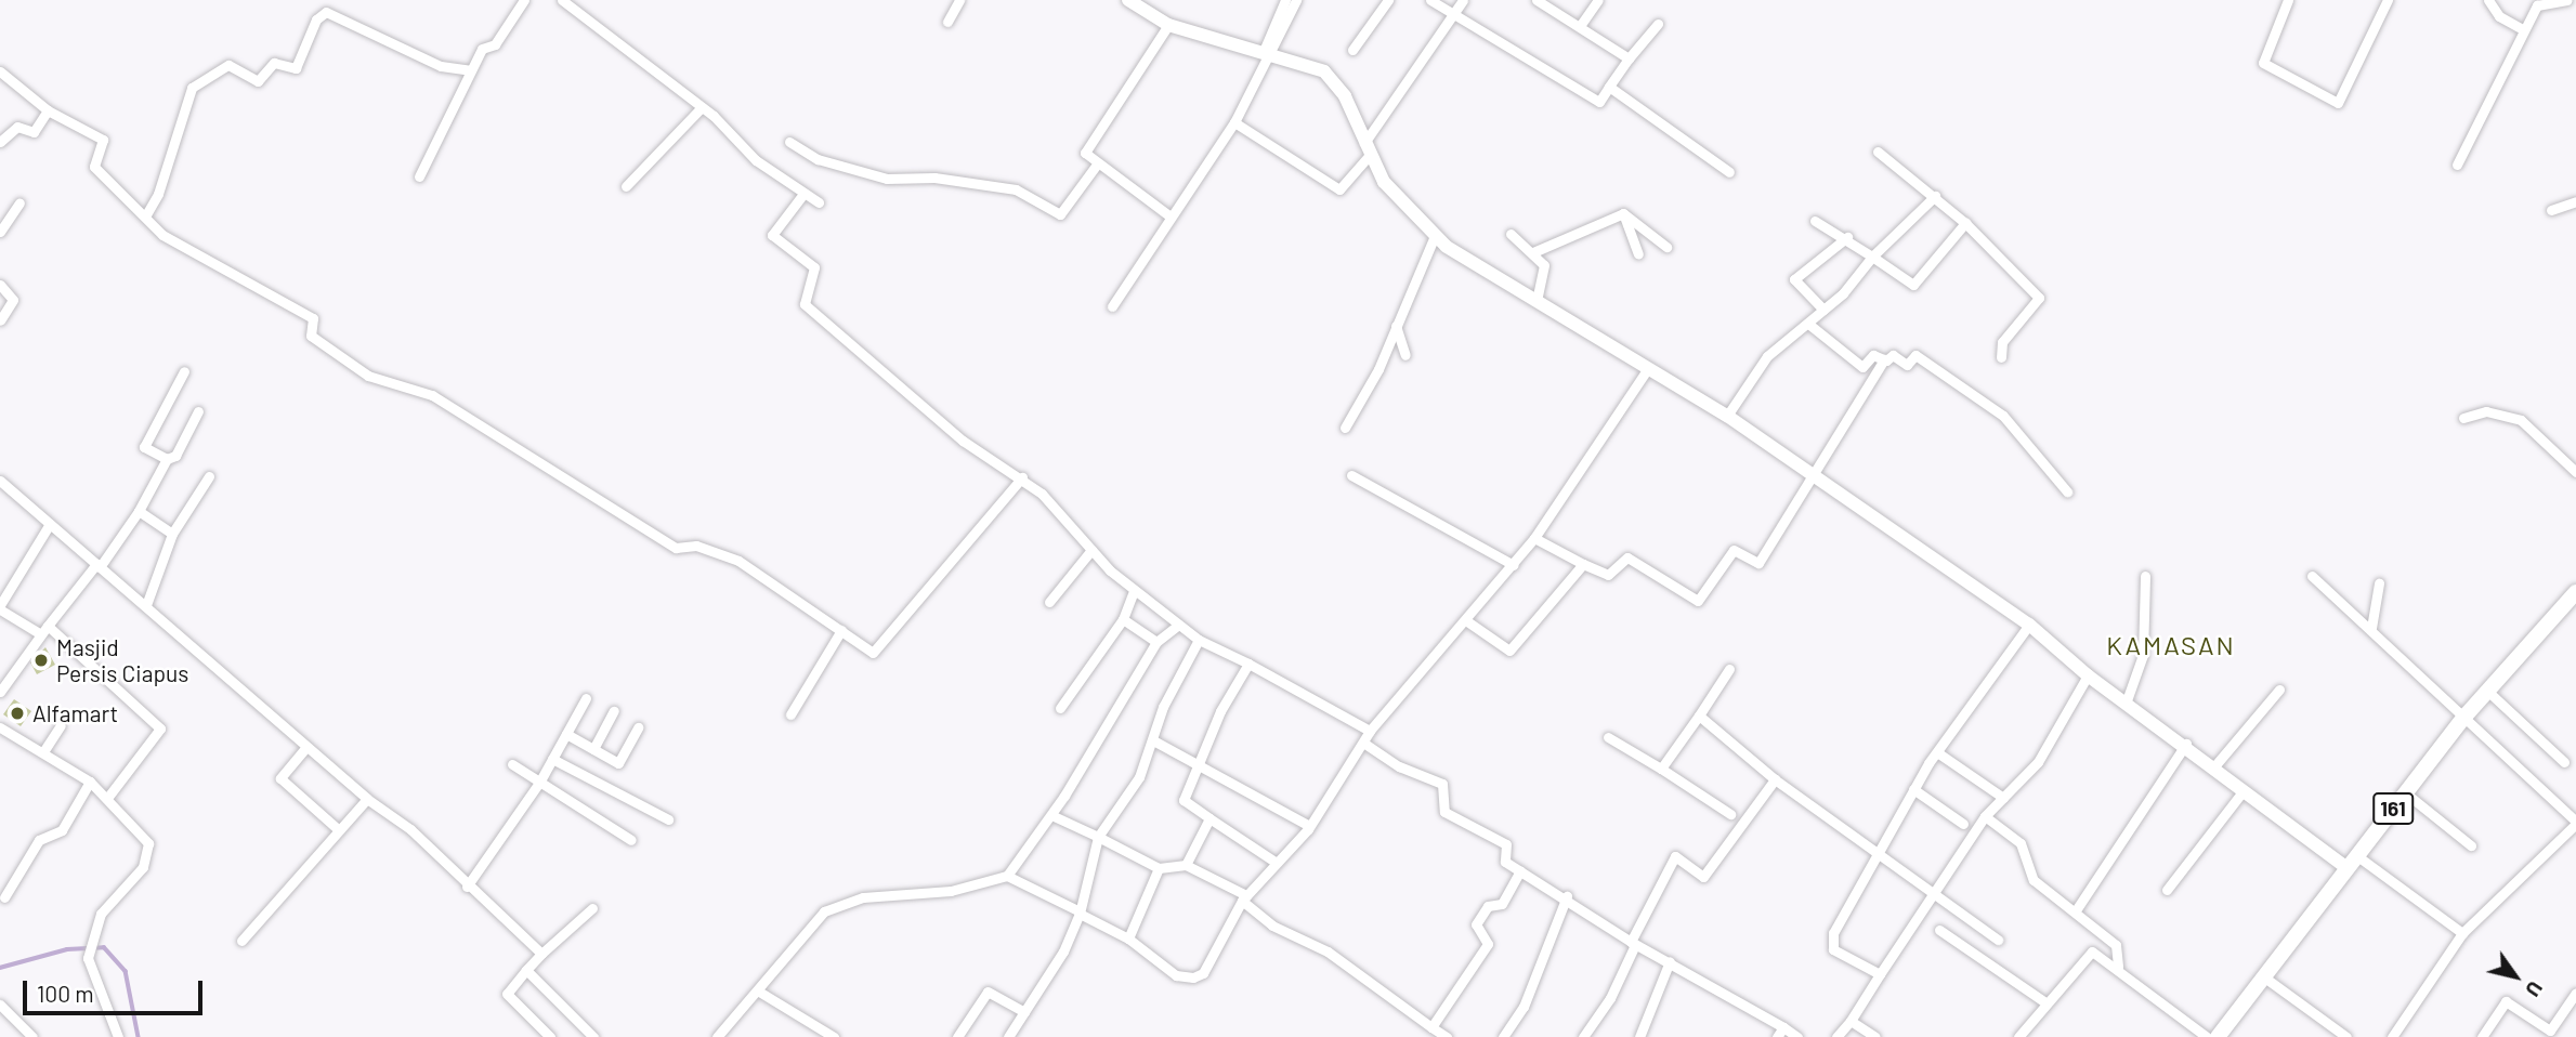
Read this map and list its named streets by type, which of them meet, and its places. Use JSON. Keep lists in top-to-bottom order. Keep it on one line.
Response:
{"streets":{"main road":["161"]},"districts":["KAMASAN"],"places":["Masjid Persis Ciapus","Alfamart"],"scale_bar":"100 m","north":"bottom right"}
